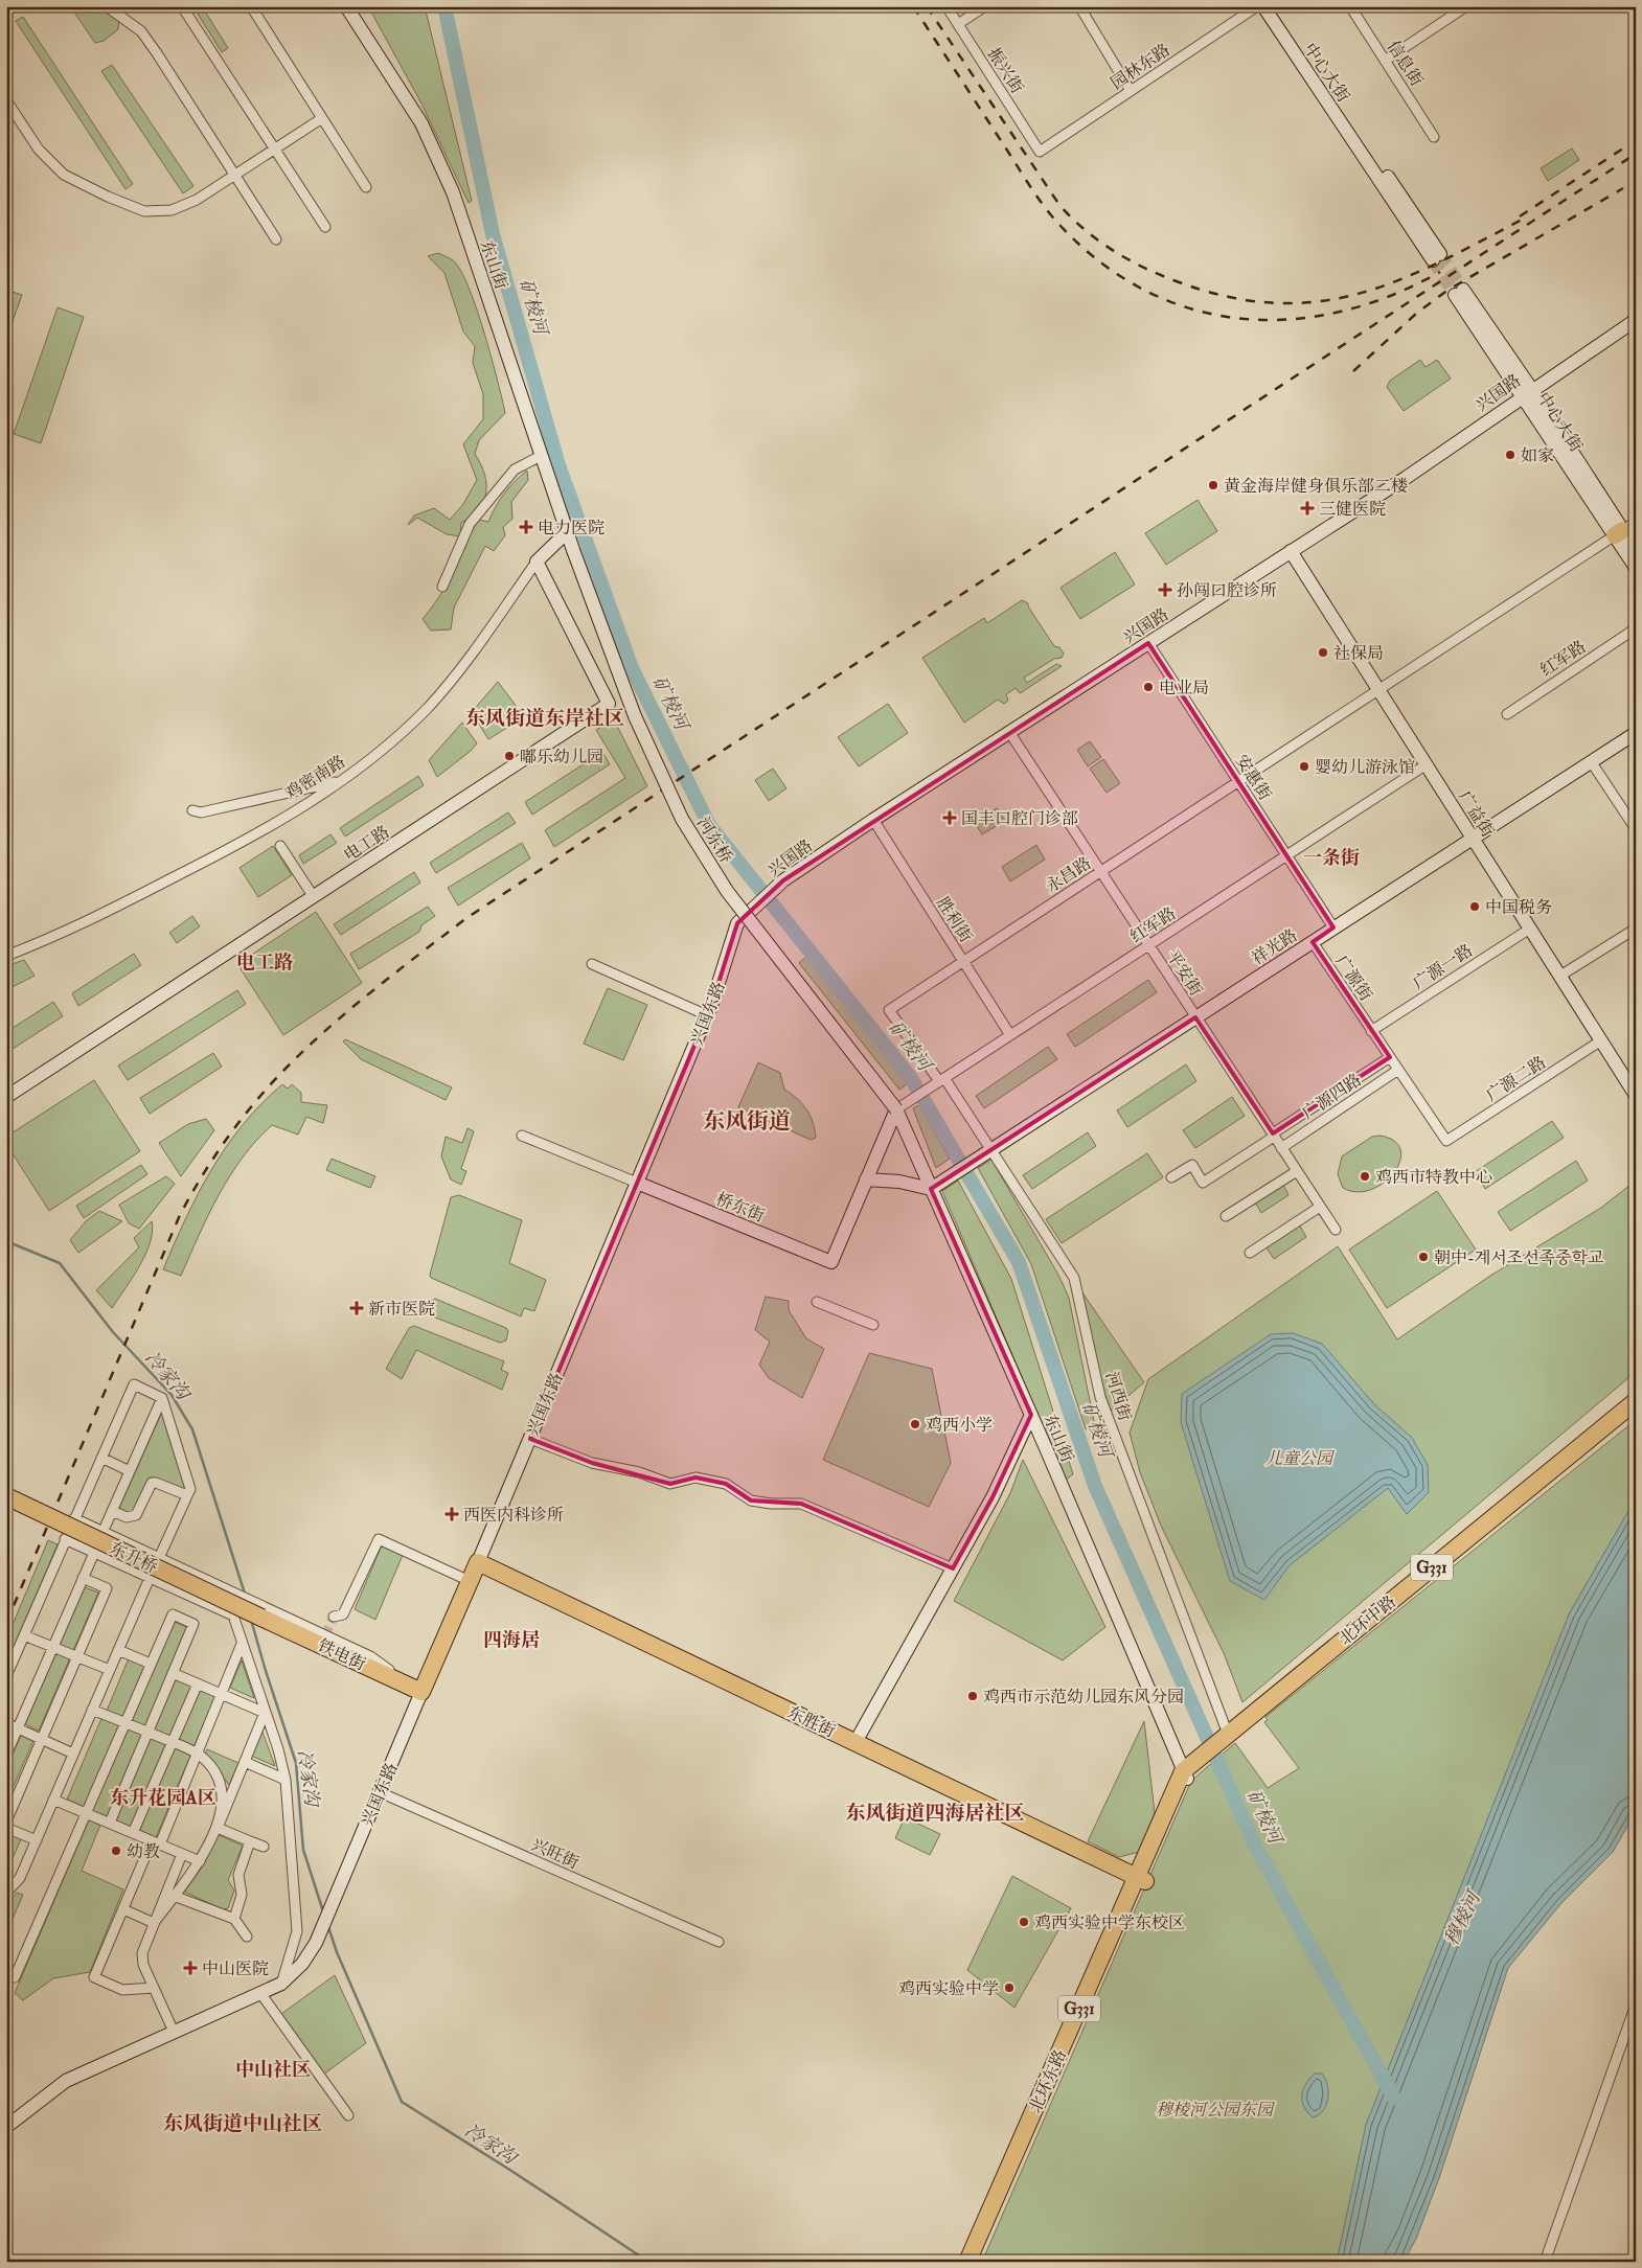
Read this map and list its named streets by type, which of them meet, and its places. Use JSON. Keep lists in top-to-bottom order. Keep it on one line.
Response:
{"streets":{"highway":["兴国东路","东升桥","G331","北环中路","铁电街","东胜街","北环东路"],"main road":["中心大街","东山街","兴国路","鸡密南路","广益街","河东桥","电工路","祥光路","桥东街"],"street":["信息街","园林东路","振兴街","红军路","安惠街","永昌路","胜利街","广源一路","平安街","广源街","广源二路","广源四路","河西街","兴旺街"]},"crossings":[["园林东路","振兴街"],["中心大街","兴国路"],["中心大街","永昌路"],["东山街","红军路"],["东山街","鸡密南路"],["东山街","河东桥"],["东山街","祥光路"],["东山街","北环中路"],["东山街","北环东路"],["兴国路","安惠街"],["兴国路","广益街"],["兴国路","胜利街"],["兴国路","平安街"],["兴国路","兴国东路"],["红军路","安惠街"],["红军路","广益街"],["红军路","河东桥"],["红军路","永昌路"],["红军路","胜利街"],["红军路","平安街"],["红军路","河西街"],["鸡密南路","电工路"],["安惠街","永昌路"],["安惠街","祥光路"],["广益街","永昌路"],["广益街","祥光路"],["广益街","广源一路"],["广益街","广源二路"],["永昌路","胜利街"],["永昌路","平安街"],["永昌路","河西街"],["祥光路","平安街"],["祥光路","广源街"],["祥光路","河西街"],["广源一路","广源街"],["平安街","广源四路"],["广源街","广源二路"],["广源街","广源四路"],["兴国东路","桥东街"],["兴国东路","铁电街"],["兴国东路","东胜街"],["兴国东路","兴旺街"],["河西街","北环中路"],["东升桥","铁电街"],["北环中路","北环东路"],["东胜街","北环东路"]],"districts":["东风街道东岸社区","一条街","电工路","东风街道","四海居","东升花园A区","东风街道四海居社区","中山社区","东风街道中山社区"],"water":["矿棱河","冷家沟","穆棱河"],"parks":["儿童公园","穆棱河公园东园"],"places":{"other":["如家","黄金海岸健身俱乐部二楼","社保局","电业局","嘟乐幼儿园","婴幼儿游泳馆","中国税务","鸡西市特教中心","朝中-계서조선족중학교","鸡西小学","鸡西市示范幼儿园东风分园","幼教","鸡西实验中学东校区","鸡西实验中学"],"health":["三健医院","电力医院","孙闯口腔诊所","国丰口腔门诊部","新市医院","西医内科诊所","中山医院"]}}
